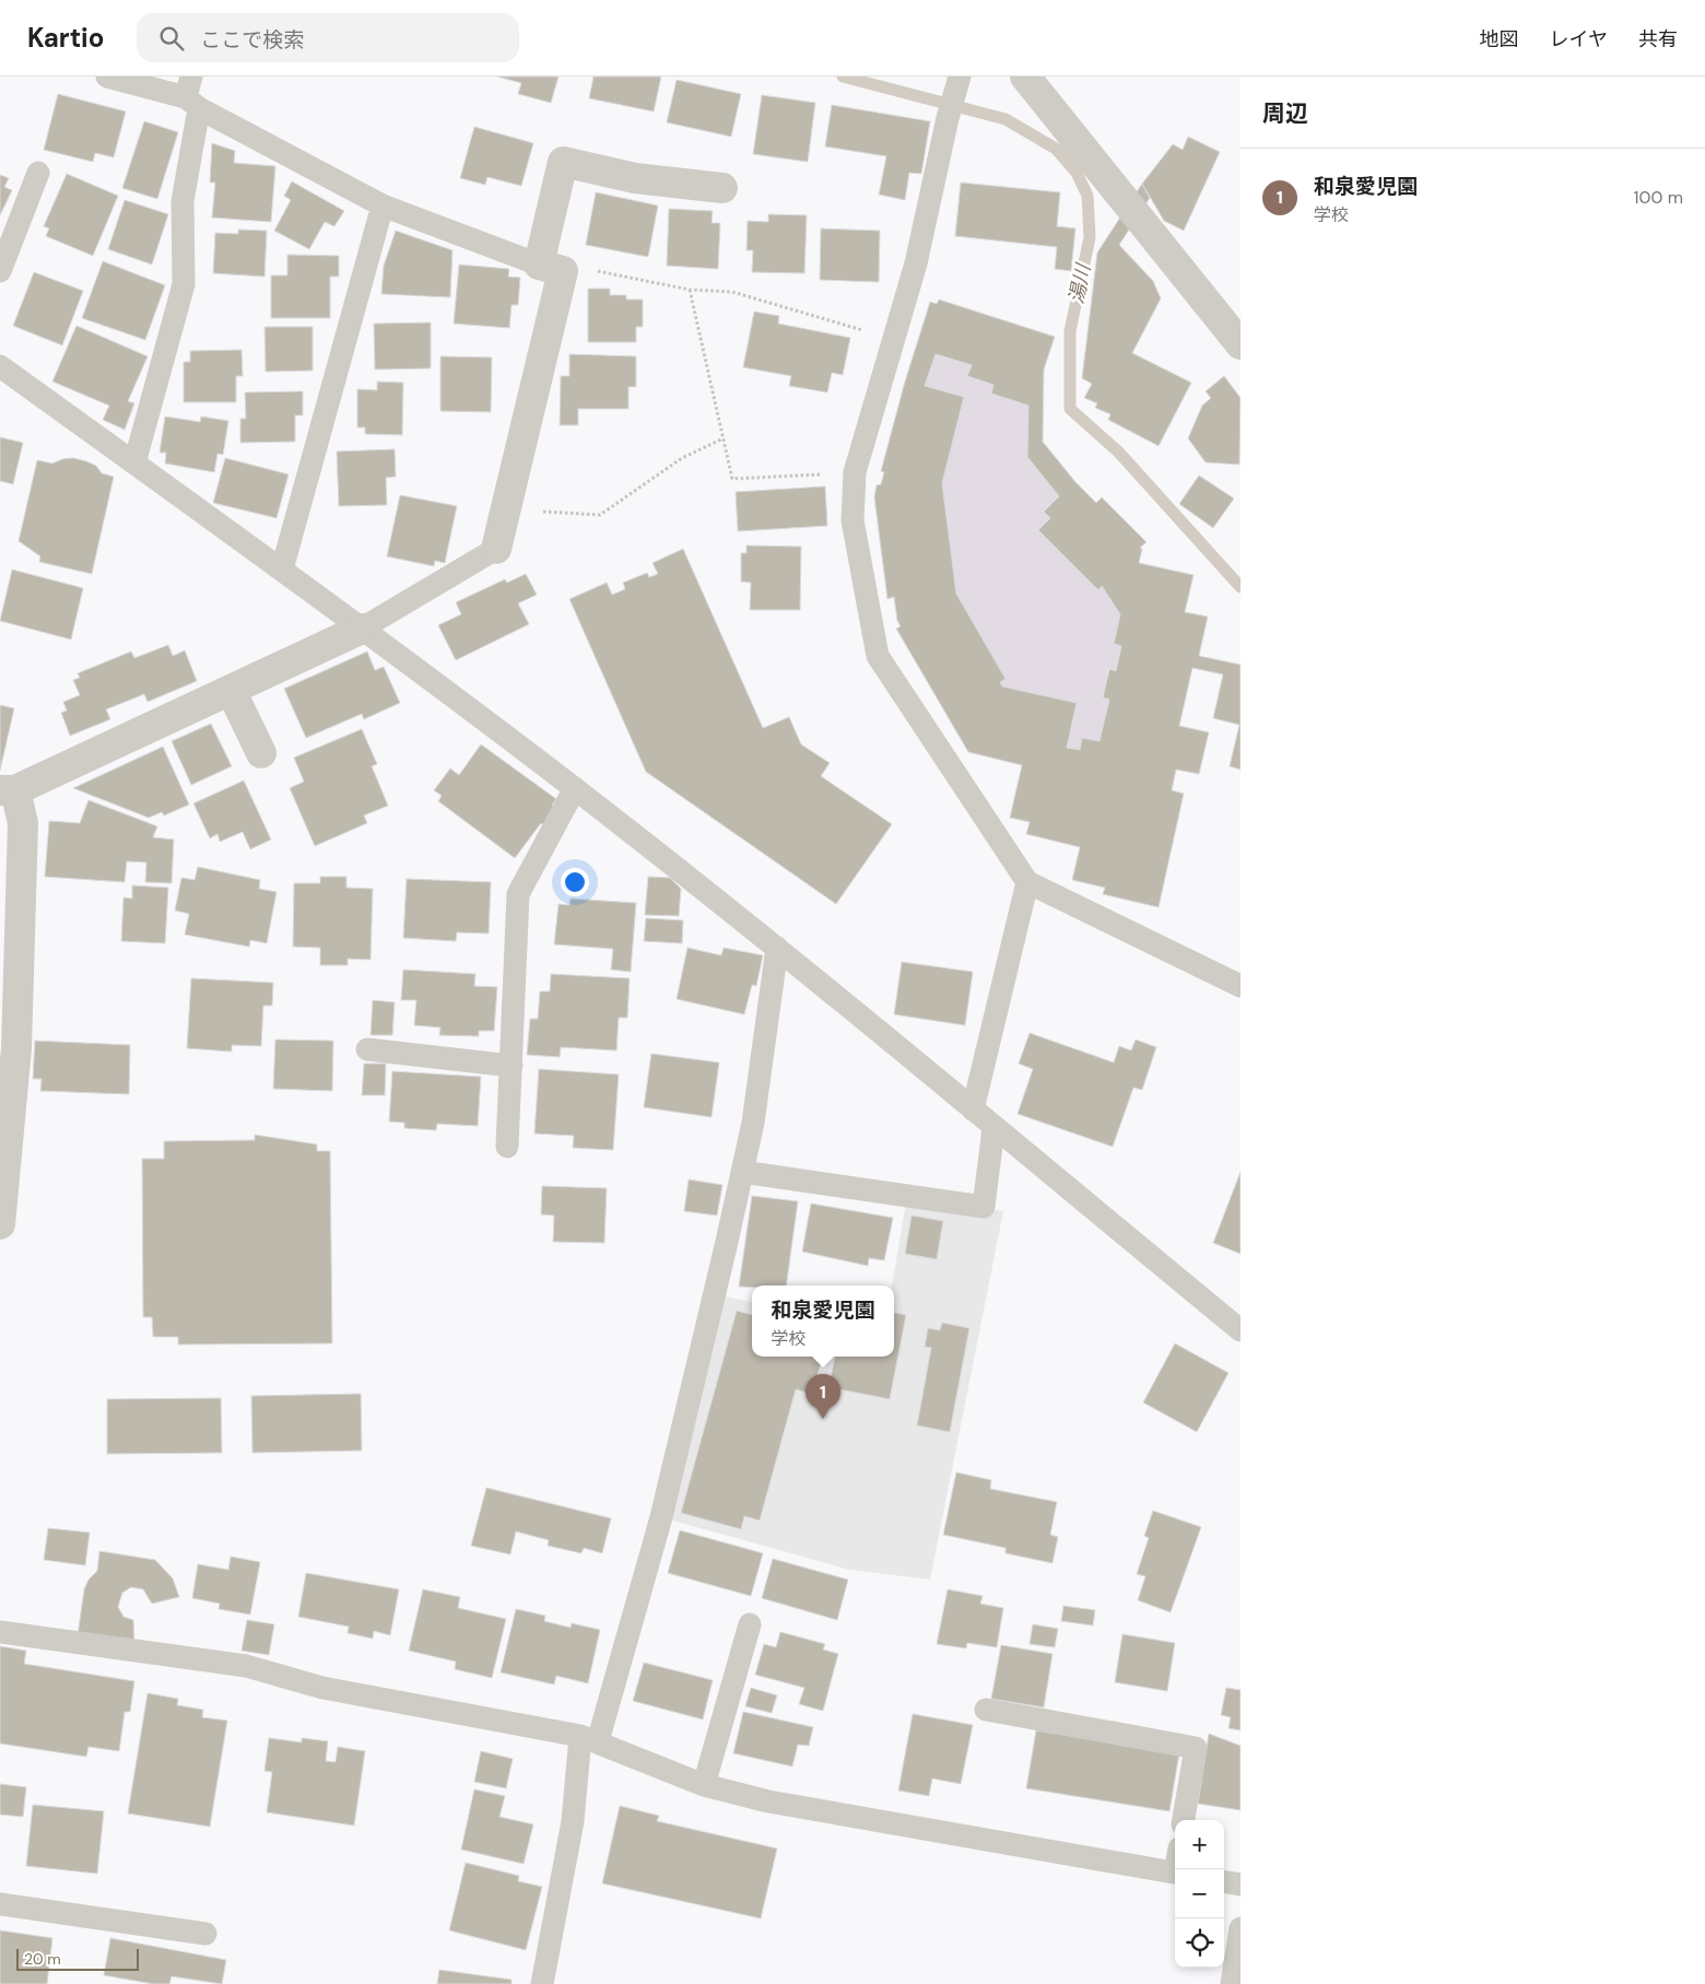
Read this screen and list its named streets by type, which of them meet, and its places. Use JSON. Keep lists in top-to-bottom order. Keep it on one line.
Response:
{"water":["湯川"],"scale_bar":"20 m","page":{"header":"Kartio","search":"ここで検索","nav":["地図","レイヤ","共有"],"heading":"周辺","list":[{"mark":"1","name":"和泉愛児園","note":"学校","value":"100 m"}],"popup":["和泉愛児園","学校"],"pins":"1","map_buttons":["+","−"],"scale":"20 m"}}
